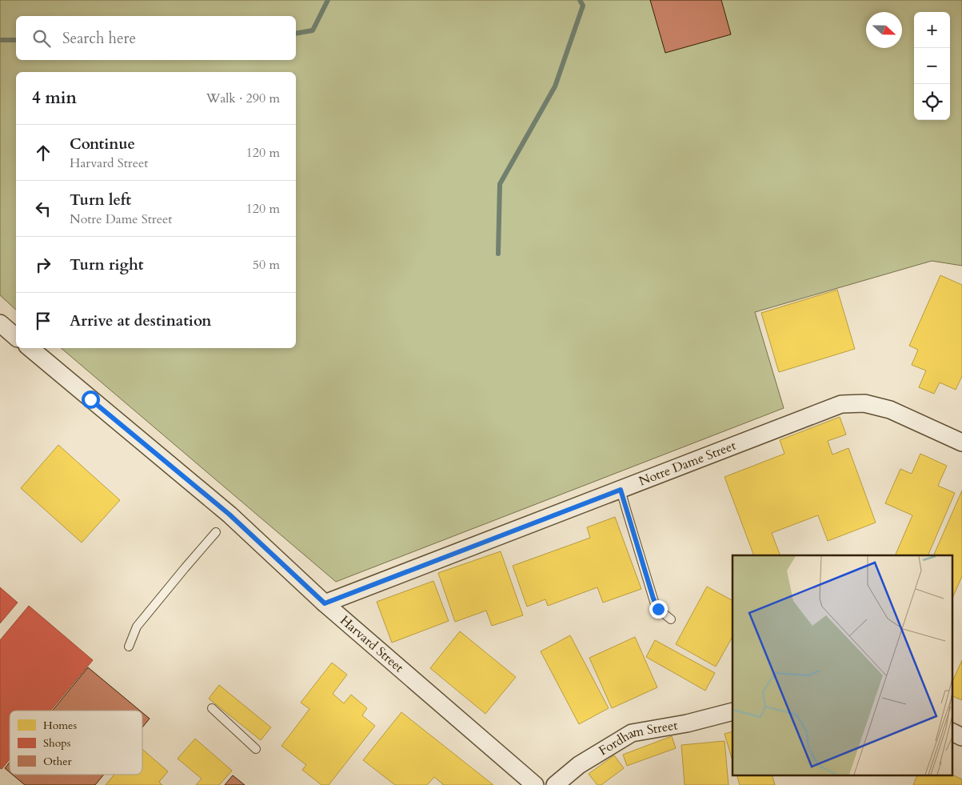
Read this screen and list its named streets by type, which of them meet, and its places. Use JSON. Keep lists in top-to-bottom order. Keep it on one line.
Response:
{"streets":{"street":["Notre Dame Street","Harvard Street","Fordham Street"]},"crossings":[["Notre Dame Street","Harvard Street"]],"legend":["Homes","Shops","Other"],"north":"right","page":{"map_buttons":["+","−"],"search":"Search here","heading":["4 min","Walk · 290 m"],"list":[["Continue","Harvard Street","120 m"],["Turn left","Notre Dame Street","120 m"],["Turn right","50 m"],"Arrive at destination"]}}
